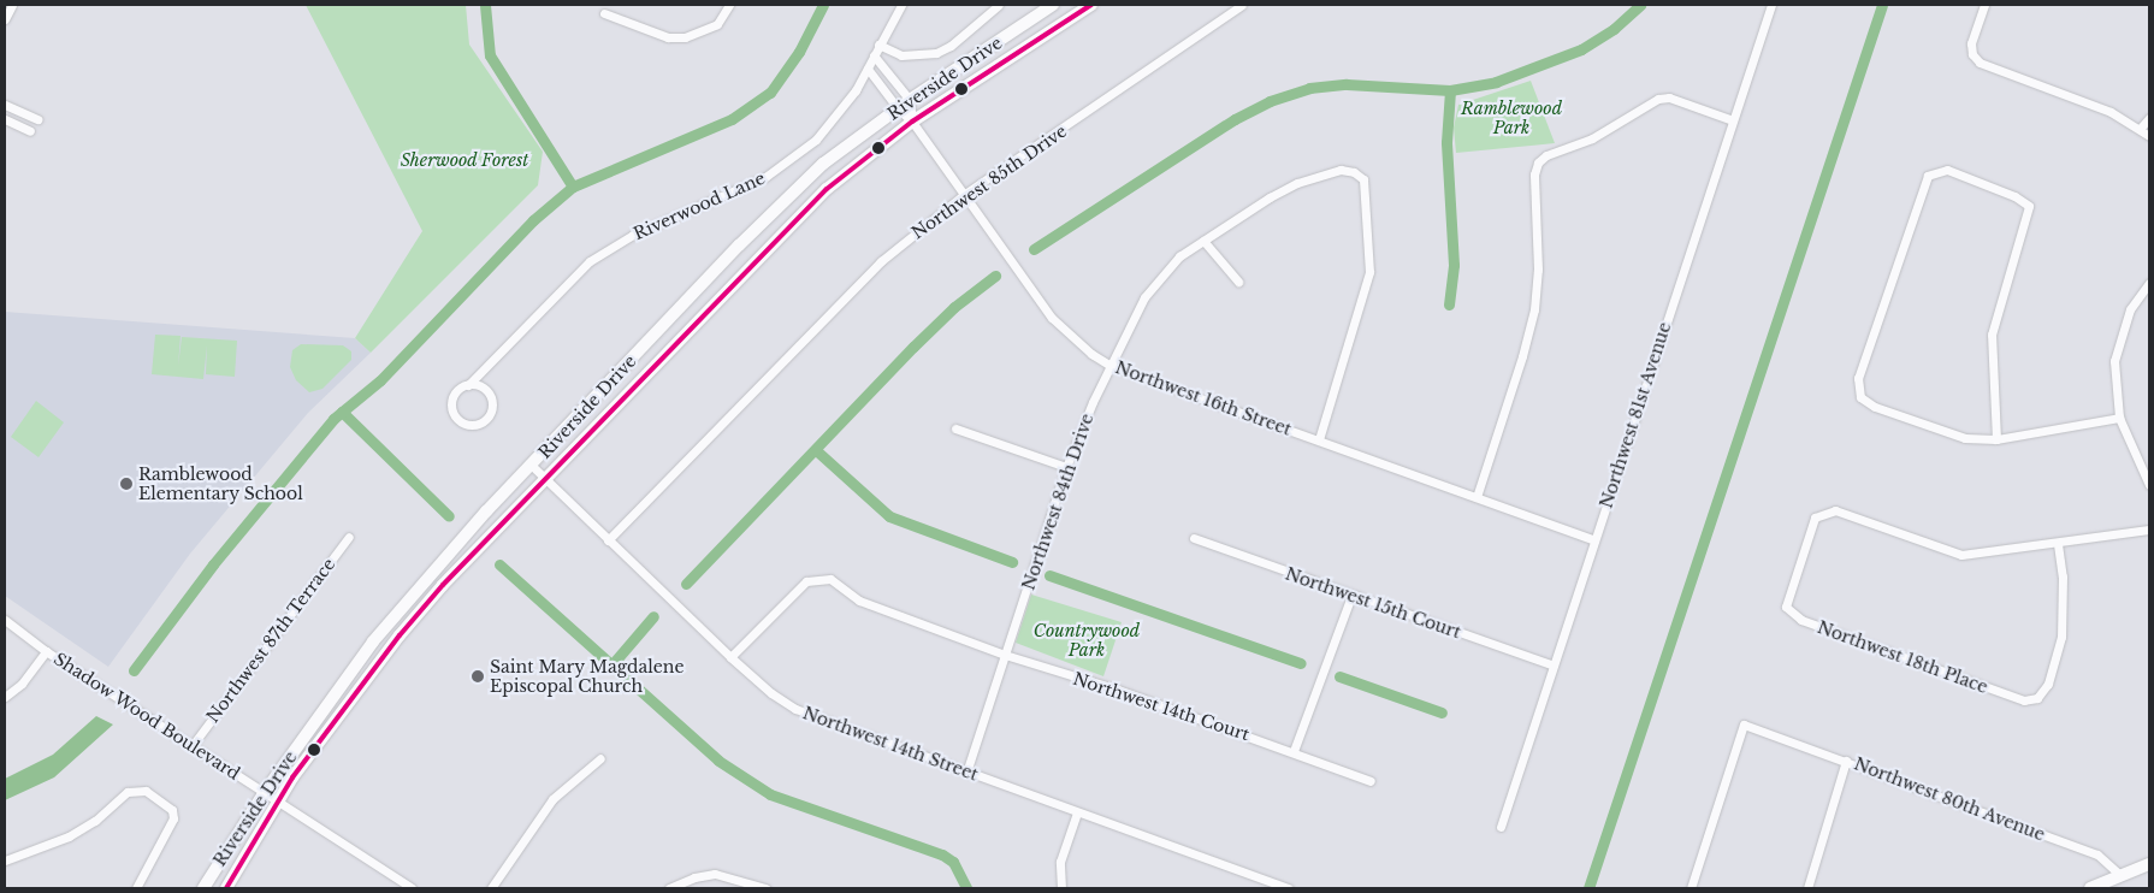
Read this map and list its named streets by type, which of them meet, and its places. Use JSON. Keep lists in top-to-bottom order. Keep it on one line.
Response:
{"streets":{"street":["Riverside Drive","Northwest 85th Drive","Riverwood Lane","Northwest 16th Street","Northwest 81st Avenue","Northwest 84th Drive","Northwest 15th Court","Northwest 87th Terrace","Northwest 18th Place","Northwest 14th Court","Shadow Wood Boulevard","Northwest 14th Street","Northwest 80th Avenue"]},"crossings":[["Riverside Drive","Northwest 16th Street"],["Riverside Drive","Shadow Wood Boulevard"],["Riverside Drive","Northwest 14th Street"],["Northwest 85th Drive","Northwest 16th Street"],["Northwest 85th Drive","Northwest 14th Street"],["Riverwood Lane","Northwest 16th Street"],["Northwest 16th Street","Northwest 81st Avenue"],["Northwest 16th Street","Northwest 84th Drive"],["Northwest 81st Avenue","Northwest 15th Court"],["Northwest 84th Drive","Northwest 14th Court"],["Northwest 84th Drive","Northwest 14th Street"],["Northwest 87th Terrace","Shadow Wood Boulevard"],["Northwest 14th Court","Northwest 14th Street"]],"parks":["Ramblewood Park","Sherwood Forest","Countrywood Park"],"places":["Ramblewood Elementary School","Saint Mary Magdalene Episcopal Church"]}
